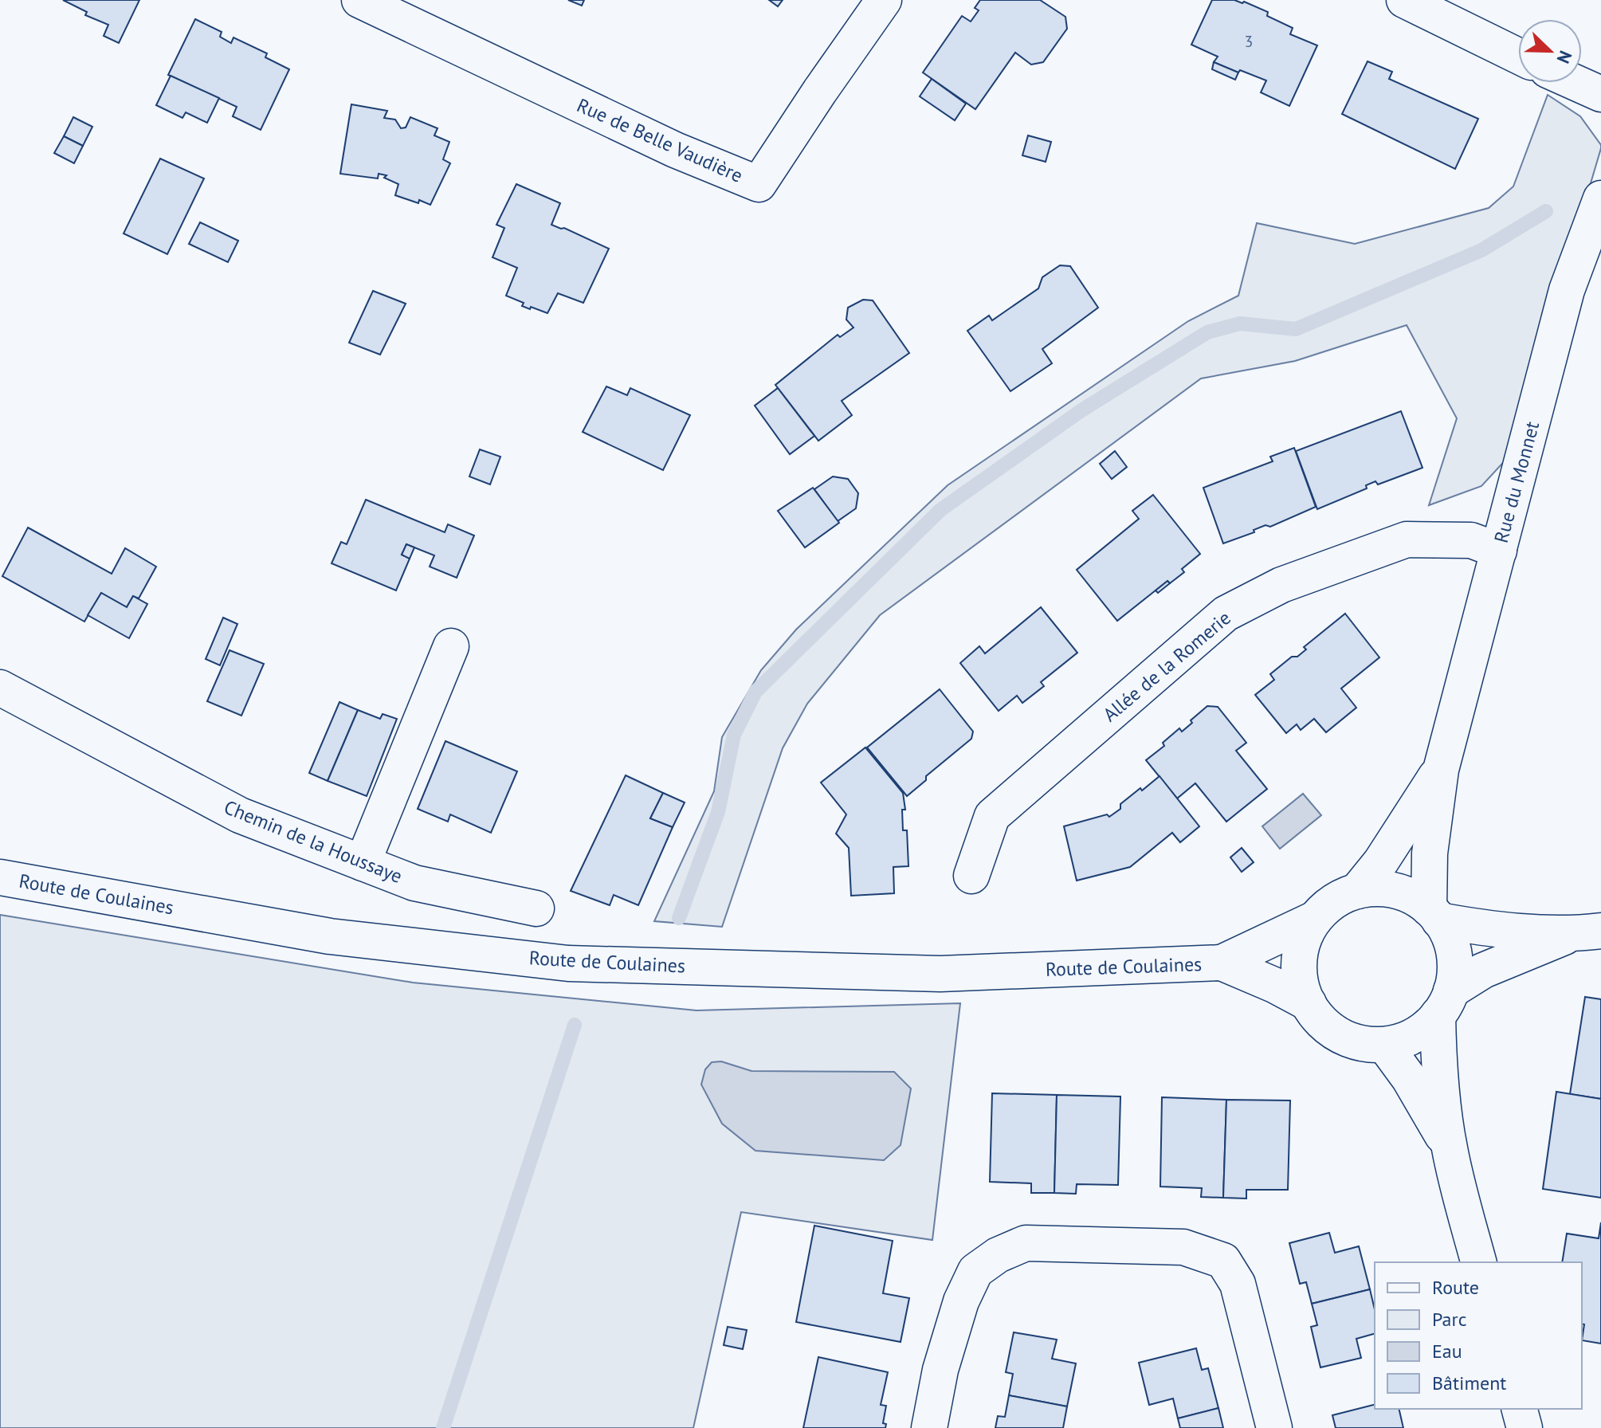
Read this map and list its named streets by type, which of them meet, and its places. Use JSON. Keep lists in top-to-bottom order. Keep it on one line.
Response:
{"streets":{"street":["Rue de Belle Vaudière","Rue du Monnet","Allée de la Romerie","Chemin de la Houssaye","Route de Coulaines"]},"crossings":[["Rue du Monnet","Allée de la Romerie"],["Rue du Monnet","Route de Coulaines"]],"house_numbers":["3"],"legend":["Route","Parc","Eau","Bâtiment"],"north":"bottom right"}
